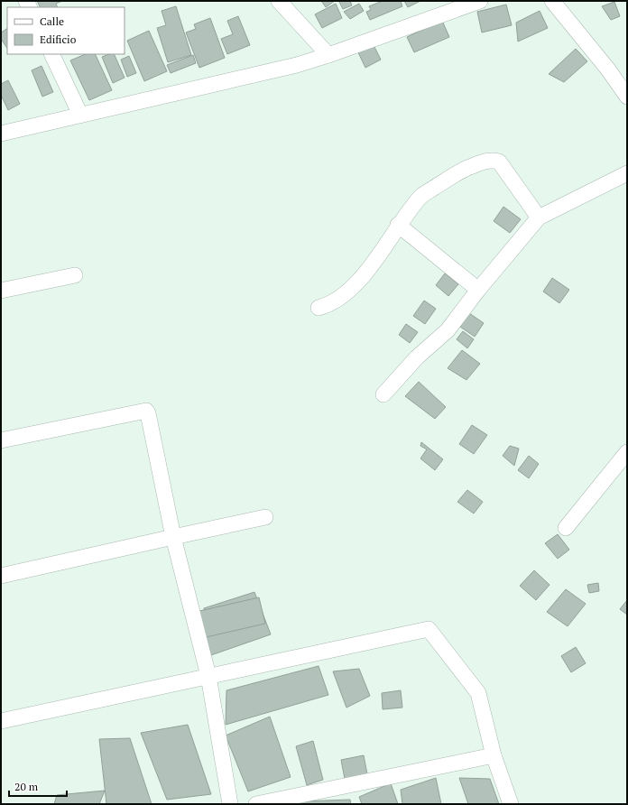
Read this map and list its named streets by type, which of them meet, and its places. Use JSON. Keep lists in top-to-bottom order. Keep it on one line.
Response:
{"legend":["Calle","Edificio"],"scale_bar":"20 m"}
